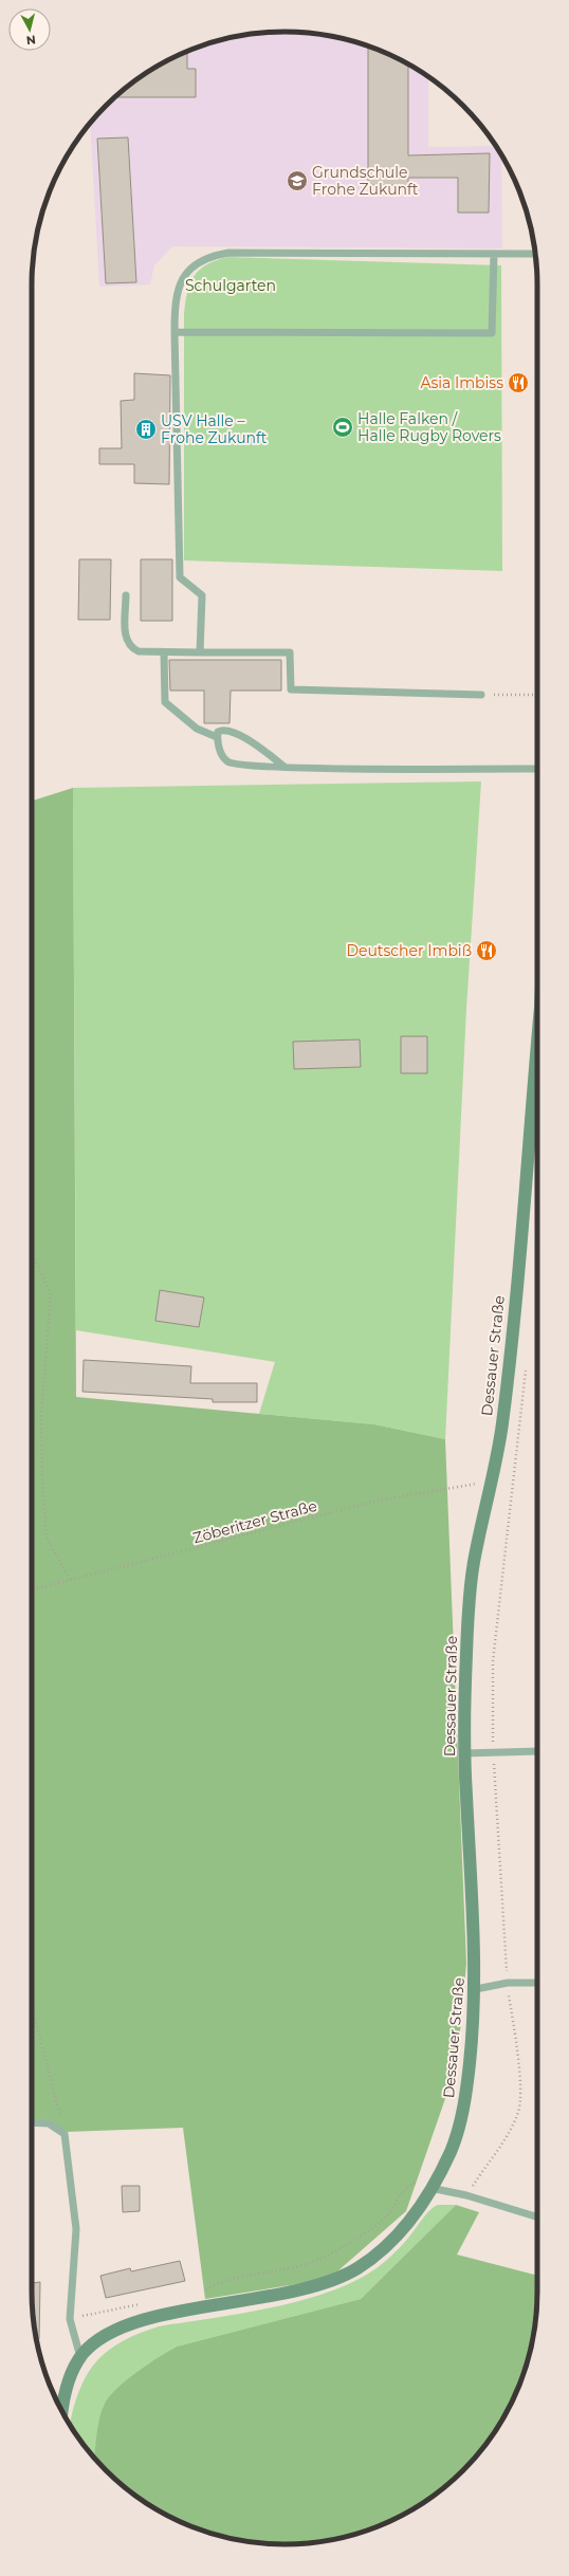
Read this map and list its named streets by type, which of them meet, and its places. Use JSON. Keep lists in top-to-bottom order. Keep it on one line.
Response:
{"streets":{"main road":["Dessauer Straße"],"path":["Zöberitzer Straße"]},"crossings":[["Dessauer Straße","Zöberitzer Straße"]],"parks":["Schulgarten"],"places":{"school or university":["Grundschule Frohe Zukunft"],"restaurant":["Asia Imbiss","Deutscher Imbiß"],"sports":["Halle Falken / Halle Rugby Rovers"],"building":["USV Halle – Frohe Zukunft"]},"north":"bottom"}
